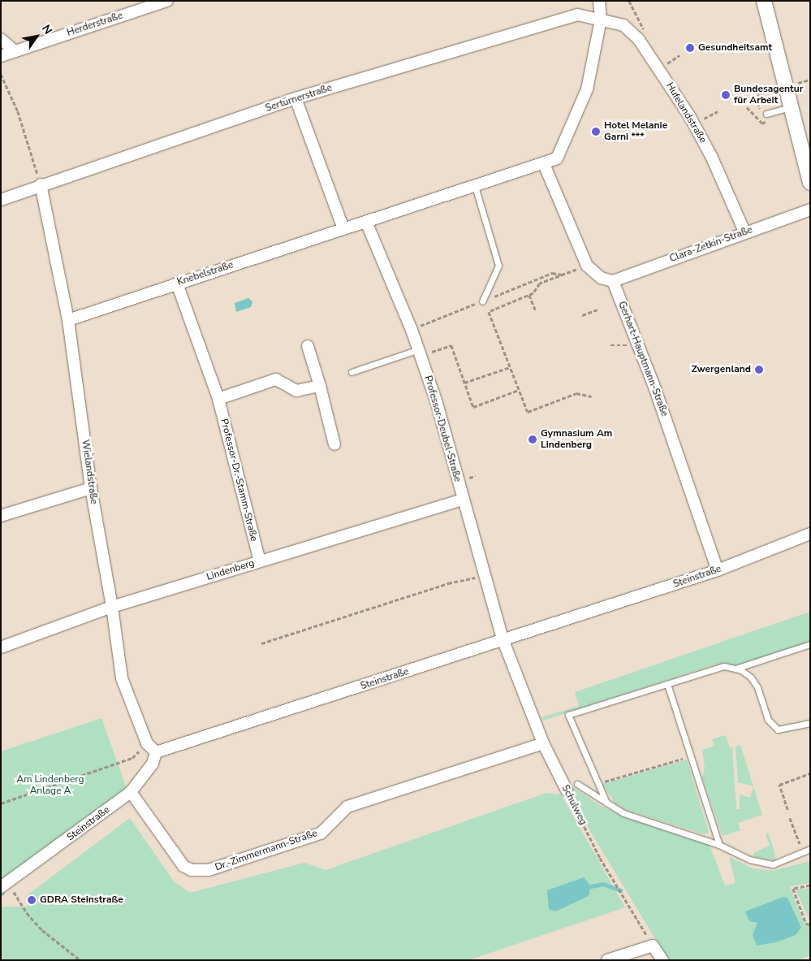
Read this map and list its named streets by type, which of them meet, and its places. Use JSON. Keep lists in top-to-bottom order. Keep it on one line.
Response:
{"streets":{"street":["Herderstraße","Sertürnerstraße","Hufelandstraße","Clara-Zetkin-Straße","Knebelstraße","Gerhart-Hauptmann-Straße","Professor-Deubel-Straße","Wielandstraße","Professor-Dr.-Stamm-Straße","Lindenberg","Steinstraße","Schulweg","Dr.-Zimmermann-Straße"]},"crossings":[["Sertürnerstraße","Hufelandstraße"],["Sertürnerstraße","Knebelstraße"],["Sertürnerstraße","Wielandstraße"],["Hufelandstraße","Clara-Zetkin-Straße"],["Hufelandstraße","Knebelstraße"],["Clara-Zetkin-Straße","Gerhart-Hauptmann-Straße"],["Knebelstraße","Professor-Deubel-Straße"],["Knebelstraße","Wielandstraße"],["Knebelstraße","Professor-Dr.-Stamm-Straße"],["Gerhart-Hauptmann-Straße","Steinstraße"],["Professor-Deubel-Straße","Lindenberg"],["Professor-Deubel-Straße","Steinstraße"],["Professor-Deubel-Straße","Schulweg"],["Wielandstraße","Lindenberg"],["Wielandstraße","Steinstraße"],["Professor-Dr.-Stamm-Straße","Lindenberg"],["Steinstraße","Schulweg"],["Steinstraße","Dr.-Zimmermann-Straße"],["Schulweg","Dr.-Zimmermann-Straße"]],"parks":["Am Lindenberg Anlage A"],"places":["Gesundheitsamt","Bundesagentur für Arbeit","Hotel Melanie Garni ***","Zwergenland","Gymnasium Am Lindenberg","GDRA Steinstraße"],"north":"top right"}
